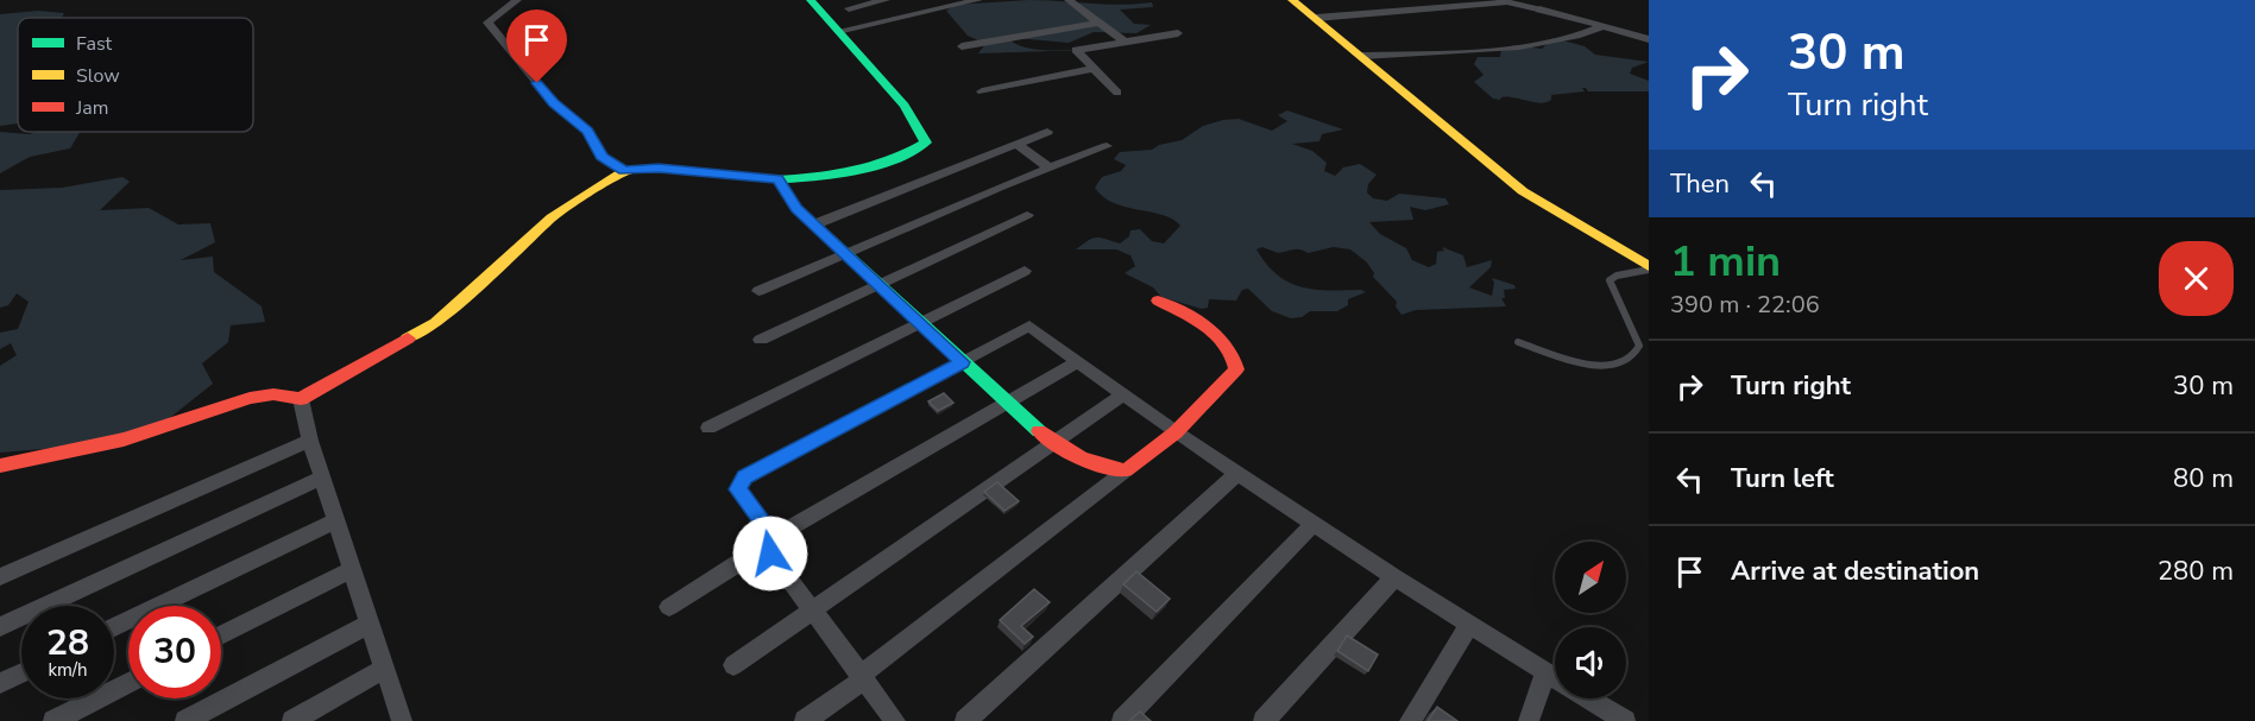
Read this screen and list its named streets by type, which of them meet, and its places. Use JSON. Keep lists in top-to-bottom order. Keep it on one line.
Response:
{"legend":["Fast","Slow","Jam"],"north":"top right","page":{"turn":["30 m","Turn right"],"then":"Then","heading":["1 min","390 m · 22:06"],"list":[{"name":"Turn right","value":"30 m"},{"name":"Turn left","value":"80 m"},{"name":"Arrive at destination","value":"280 m"}],"speed":"28 km/h","limit":"30"}}
